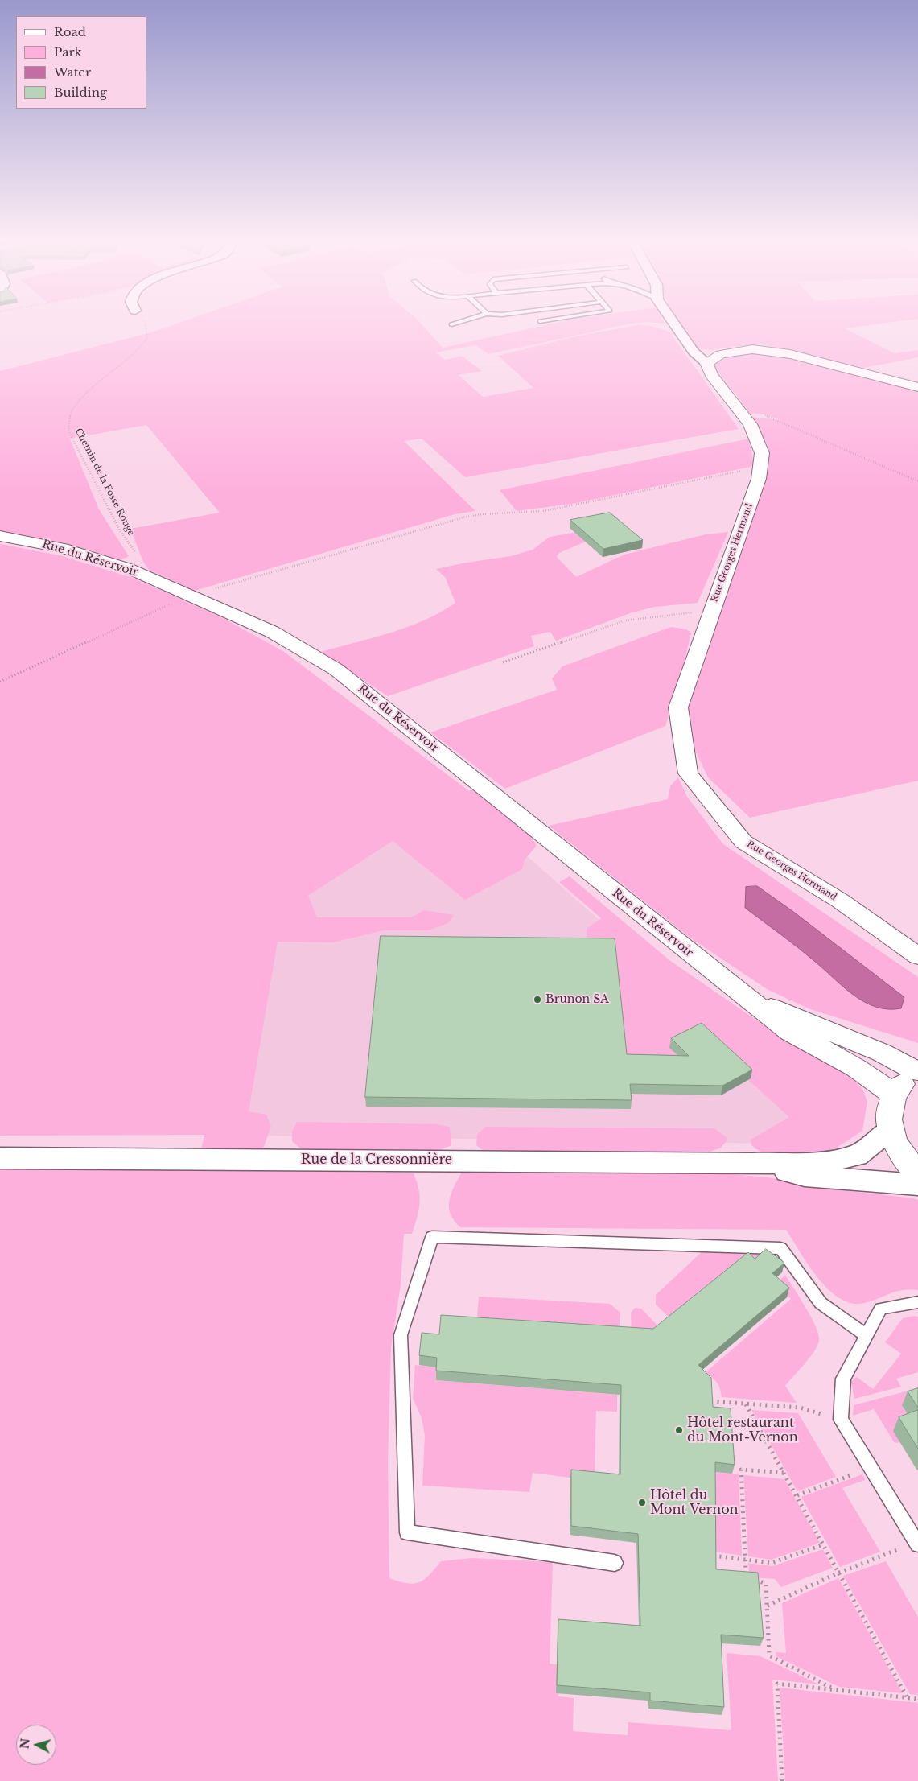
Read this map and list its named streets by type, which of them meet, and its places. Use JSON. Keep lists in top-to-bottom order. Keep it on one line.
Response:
{"streets":{"street":["Rue Georges Hermand","Rue du Réservoir","Rue de la Cressonnière"],"path":["Chemin de la Fosse Rouge"]},"crossings":[["Chemin de la Fosse Rouge","Rue du Réservoir"]],"places":["Brunon SA","Hôtel restaurant du Mont-Vernon","Hôtel du Mont Vernon"],"legend":["Road","Park","Water","Building"],"north":"left"}
